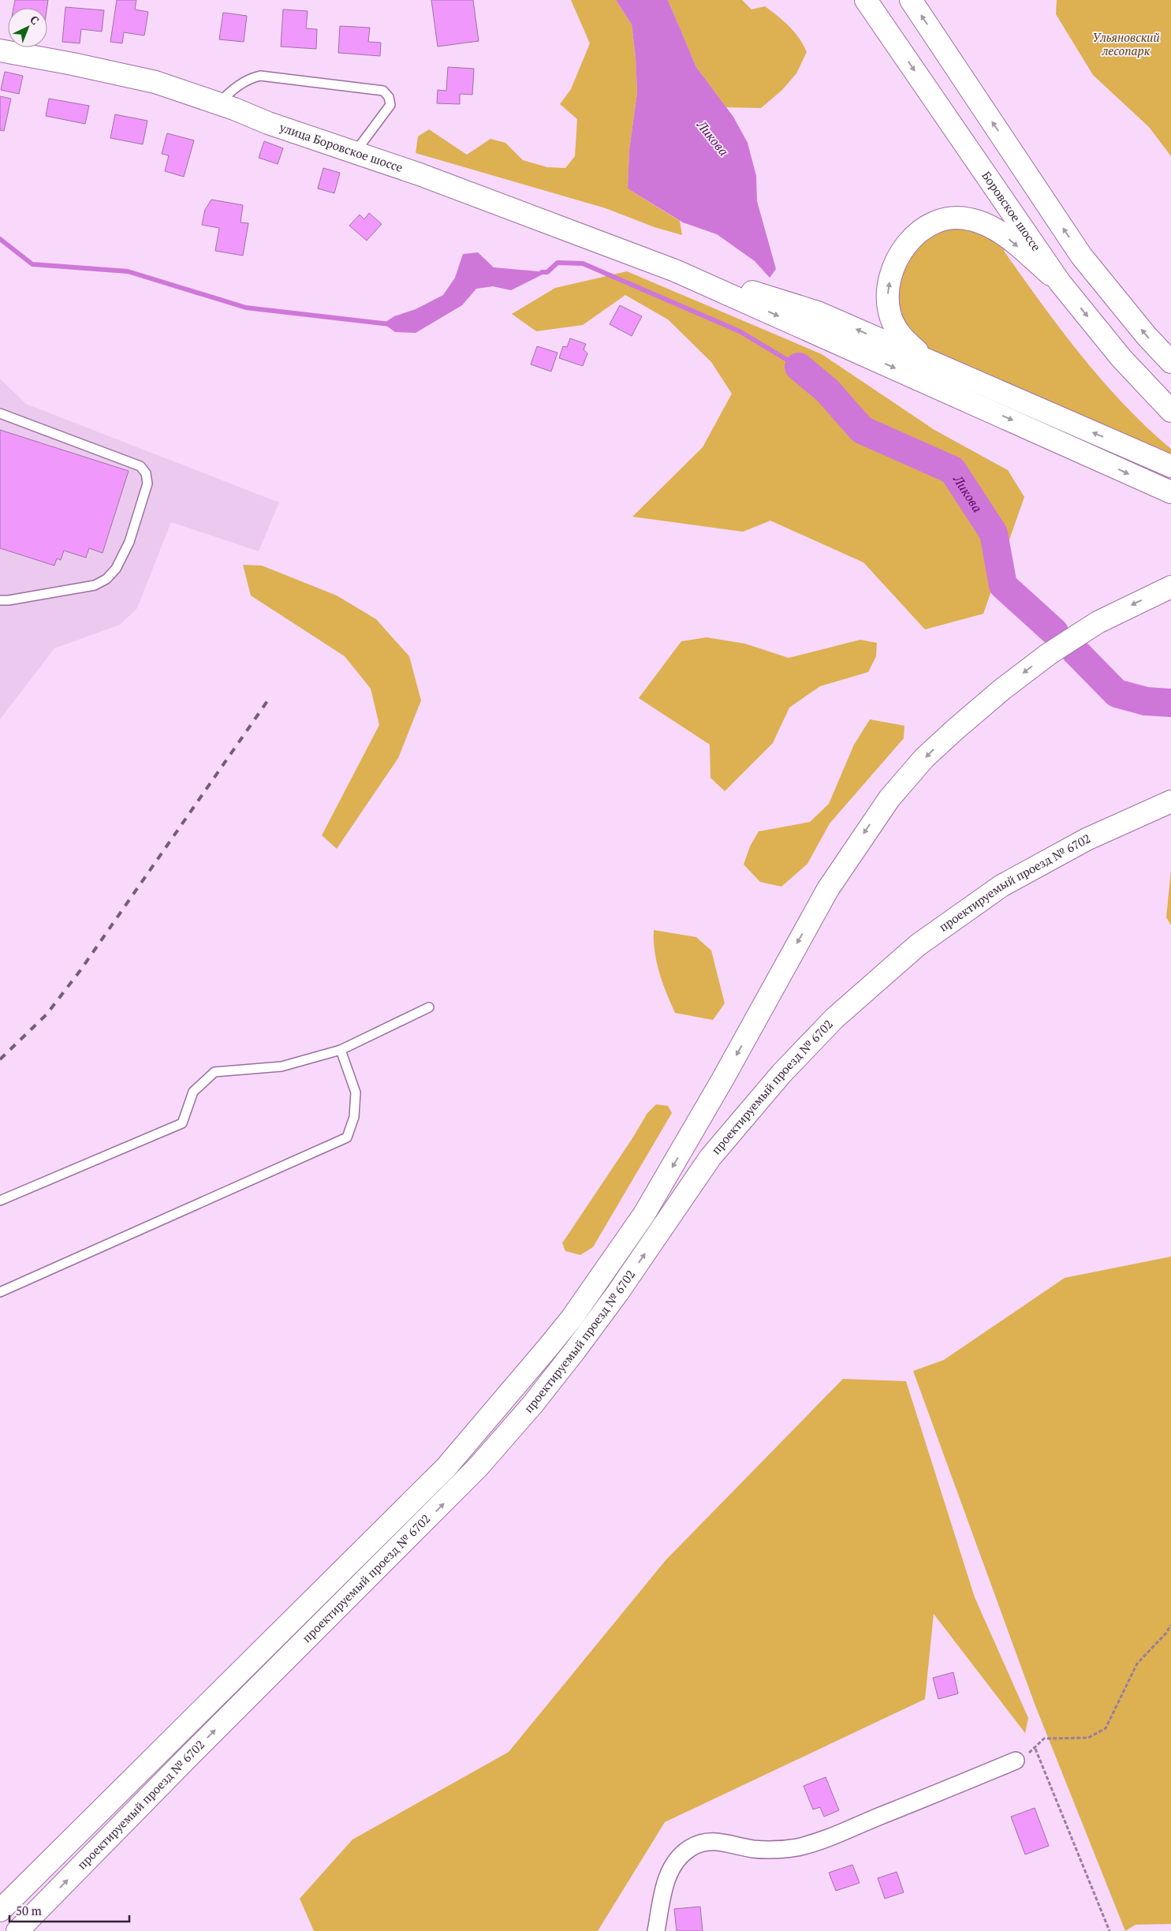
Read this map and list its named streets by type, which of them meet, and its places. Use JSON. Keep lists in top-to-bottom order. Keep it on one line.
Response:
{"streets":{"main road":["улица Боровское шоссе","Боровское шоссе","проектируемый проезд № 6702"]},"water":["Ликова"],"parks":["Ульяновский лесопарк"],"scale_bar":"50 m","north":"top right"}
